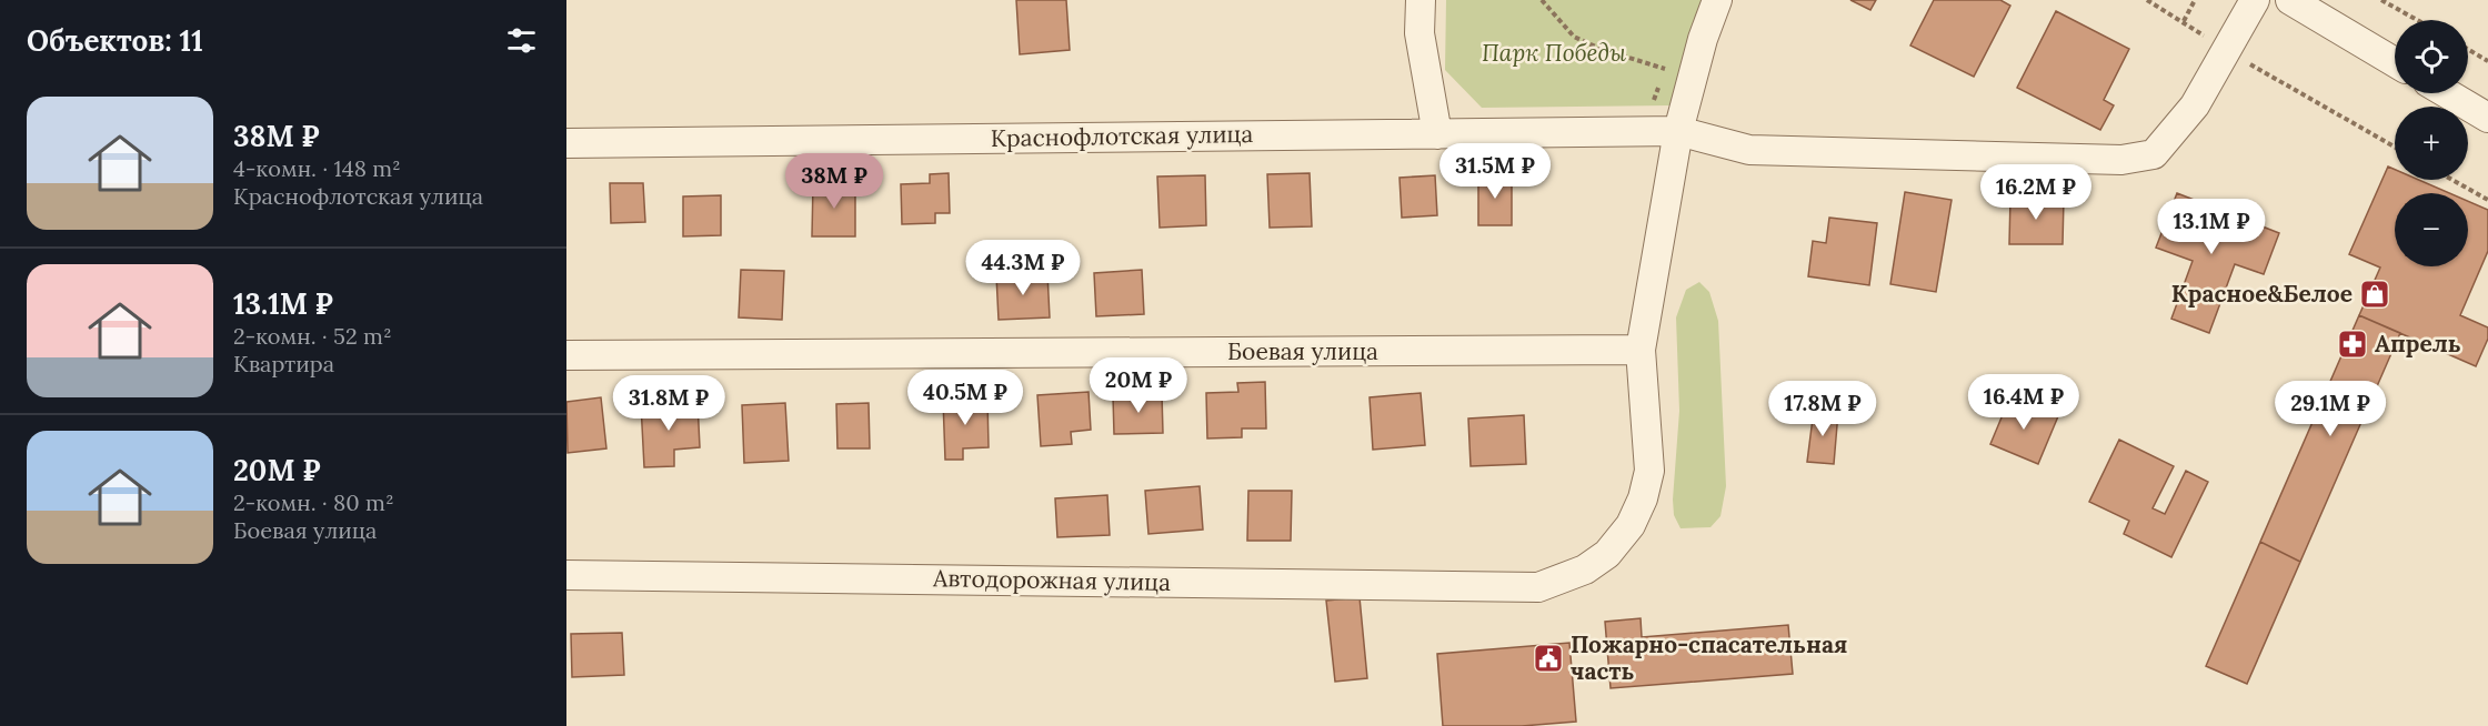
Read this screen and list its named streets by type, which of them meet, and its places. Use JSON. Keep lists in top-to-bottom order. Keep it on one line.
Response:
{"streets":{"street":["Краснофлотская улица","Боевая улица","Автодорожная улица"]},"crossings":[["Боевая улица","Автодорожная улица"]],"parks":["Парк Победы"],"places":{"shop":["Красное&Белое"],"pharmacy":["Апрель"],"public building":["Пожарно-спасательная часть"]},"page":{"heading":"Объектов: 11","map_buttons":["+","−"],"list":[{"name":"38M ₽","note":"4-комн. · 148 m² · Краснофлотская улица"},{"name":"13.1M ₽","note":"2-комн. · 52 m² · Квартира"},{"name":"20M ₽","note":"2-комн. · 80 m² · Боевая улица"}],"price":["31.5M ₽","38M ₽","16.2M ₽","13.1M ₽","44.3M ₽","20M ₽","40.5M ₽","16.4M ₽","31.8M ₽","17.8M ₽","29.1M ₽"]}}
